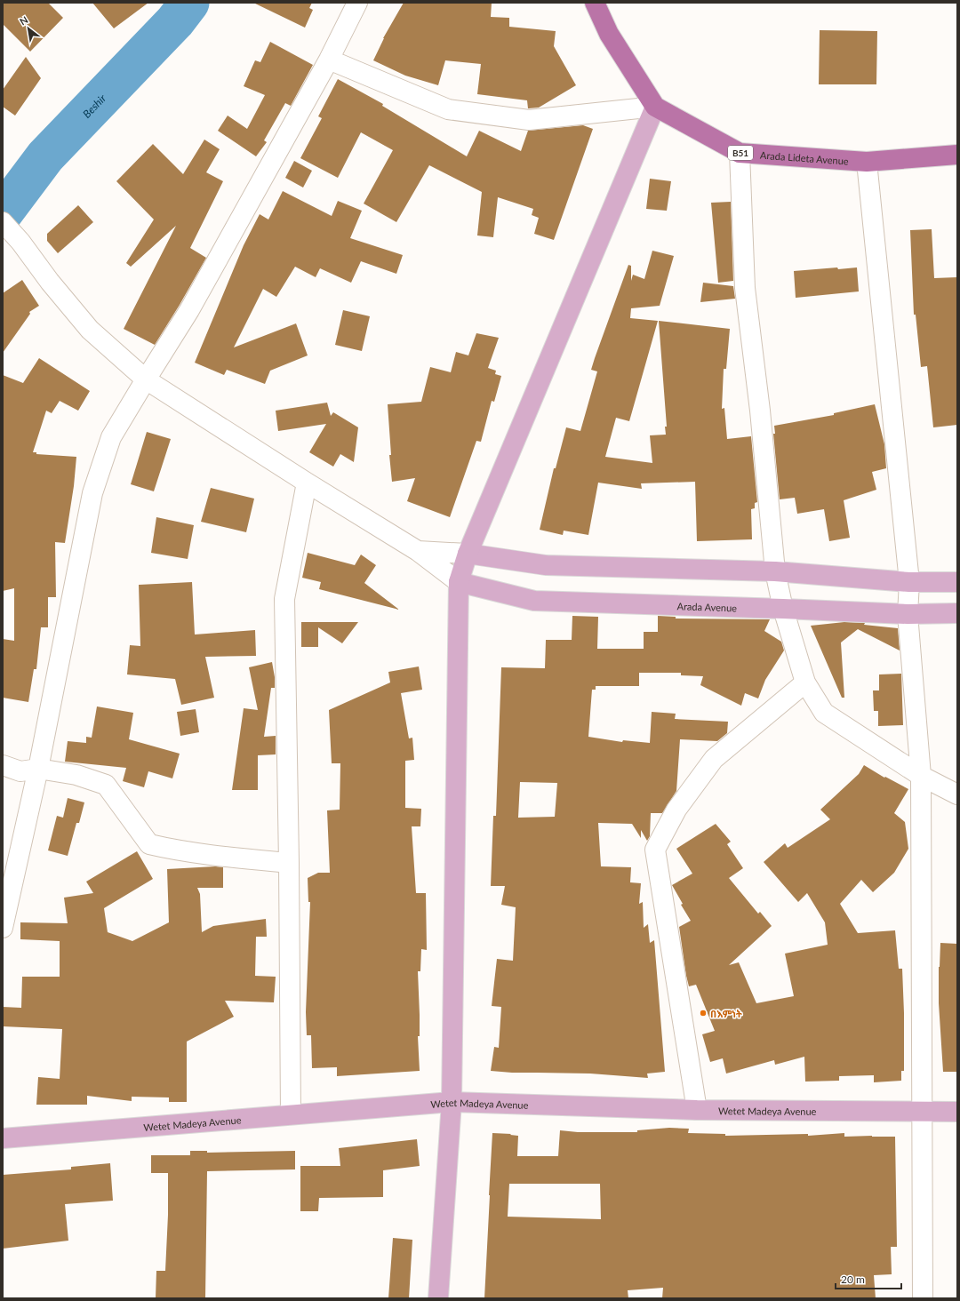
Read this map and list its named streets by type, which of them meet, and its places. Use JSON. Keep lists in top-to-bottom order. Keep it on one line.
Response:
{"streets":{"highway":["B51","Arada Lideta Avenue"],"main road":["Arada Avenue","Wetet Madeya Avenue"]},"water":["Beshir"],"places":["በእምነት"],"scale_bar":"20 m","north":"top left"}
